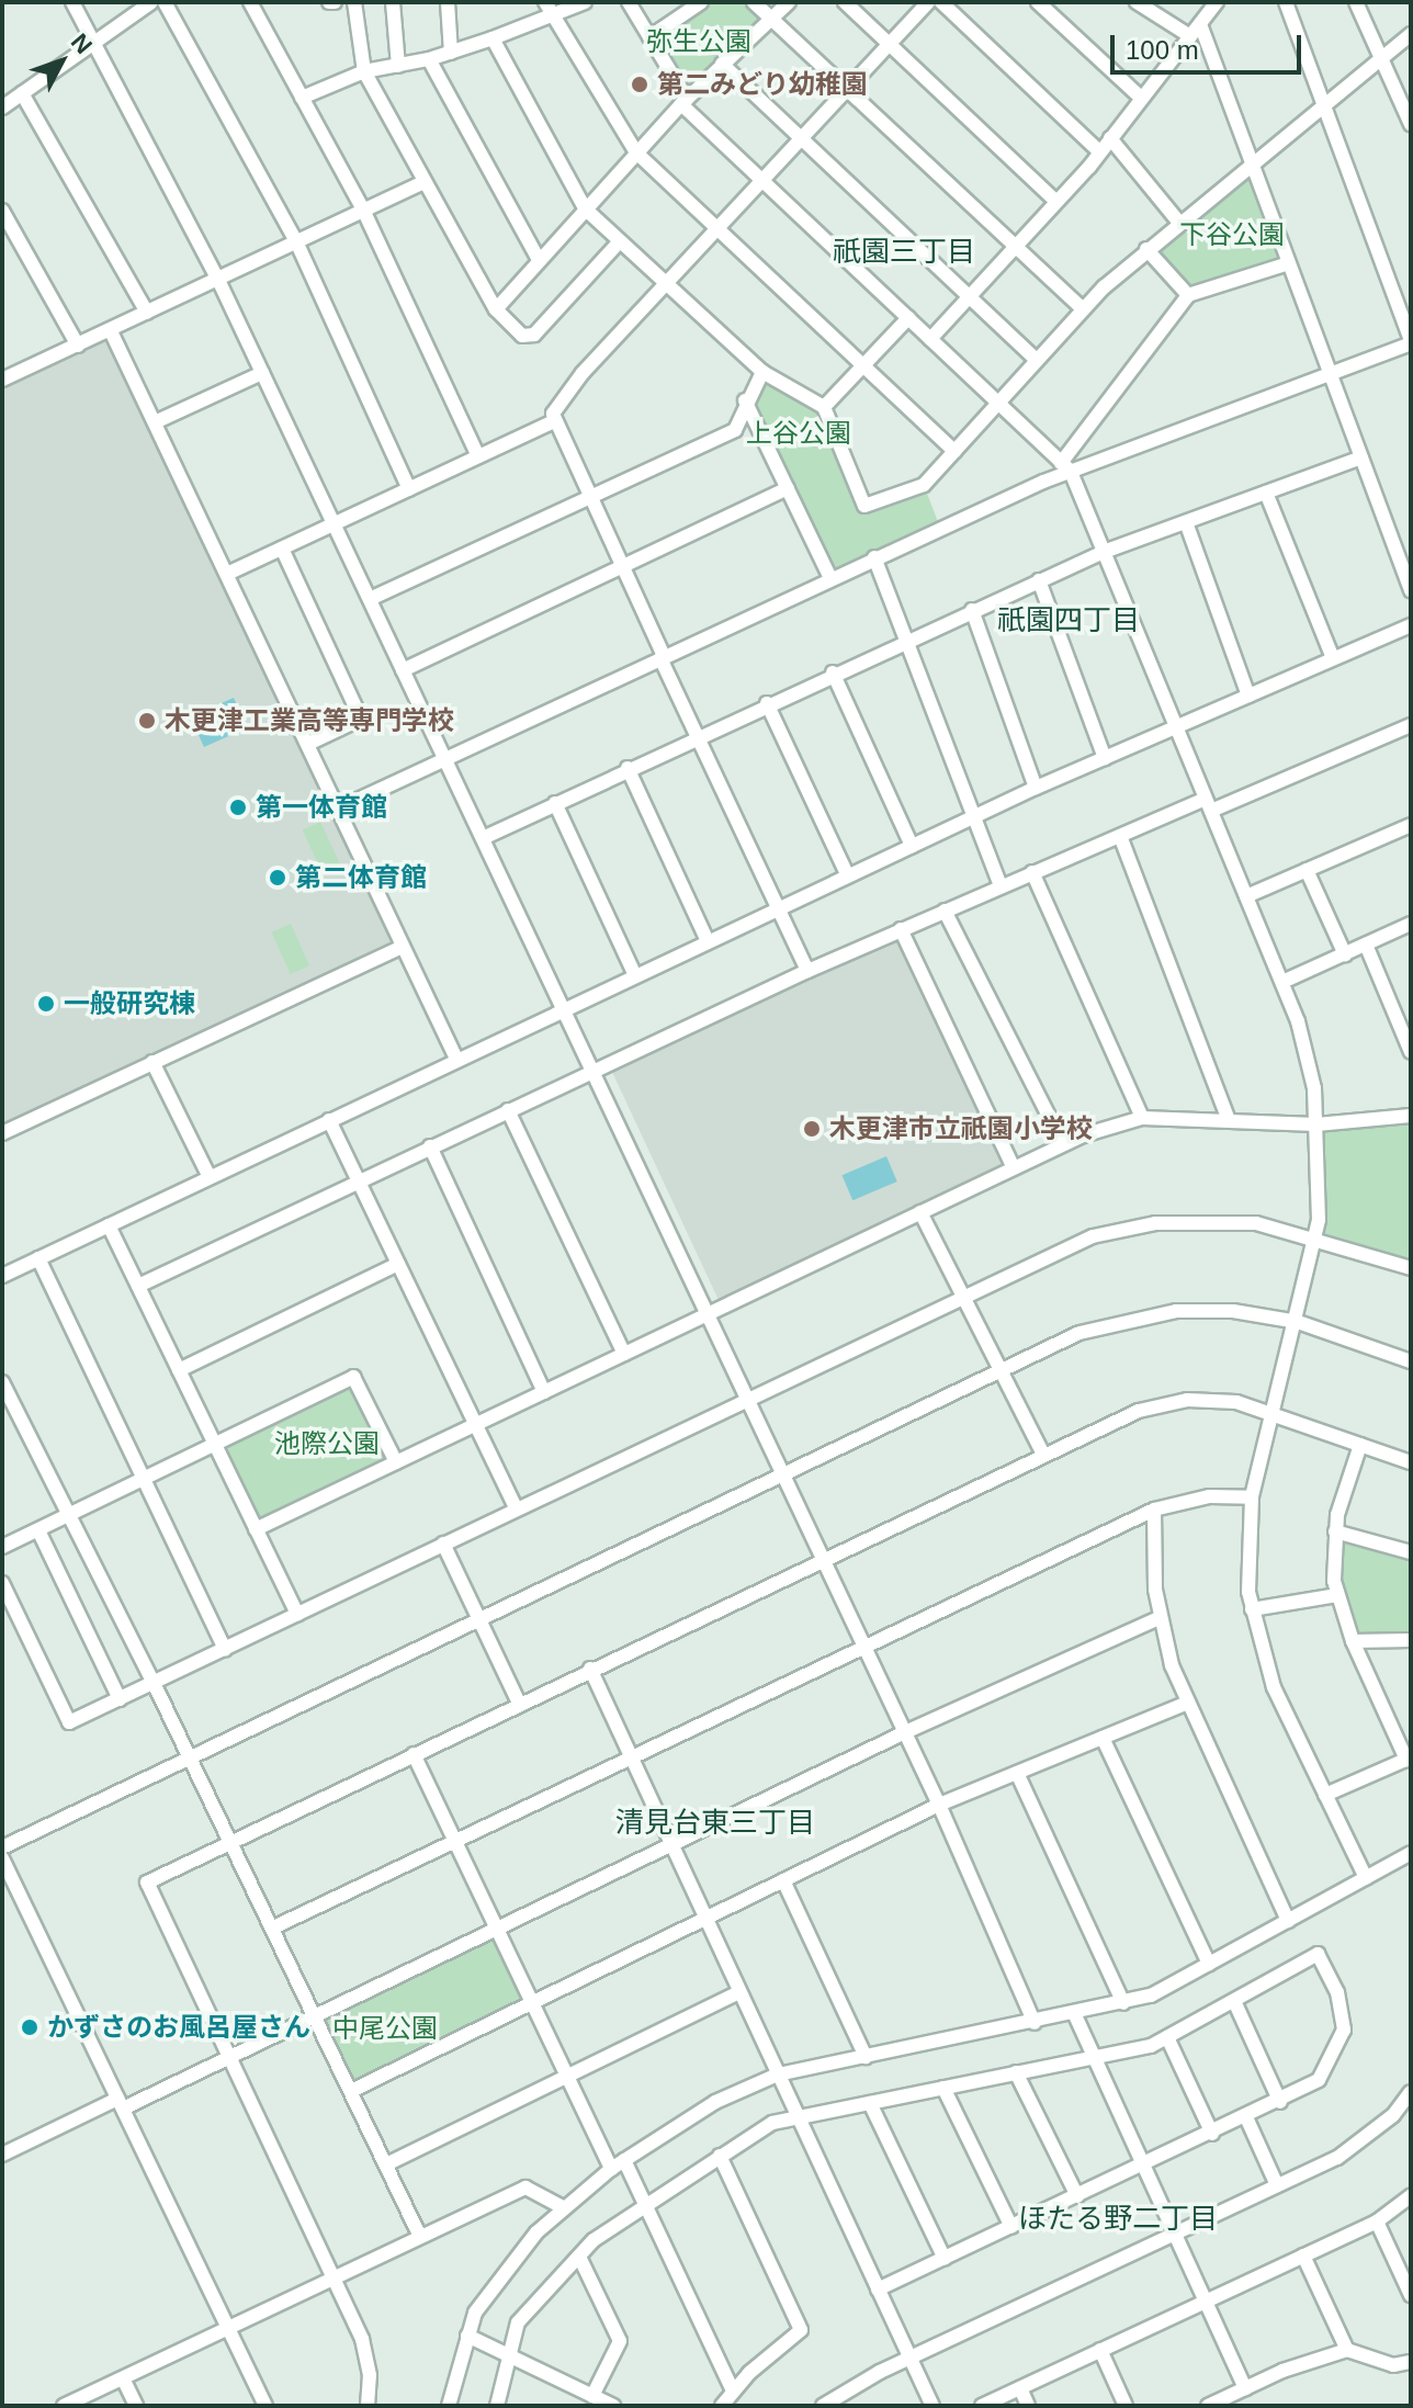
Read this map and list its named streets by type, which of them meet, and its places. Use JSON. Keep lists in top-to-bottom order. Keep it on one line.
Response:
{"districts":["祇園三丁目","祇園四丁目","清見台東三丁目","ほたる野二丁目"],"parks":["弥生公園","下谷公園","上谷公園","池際公園","中尾公園"],"places":["第二みどり幼稚園","木更津工業高等専門学校","第一体育館","第二体育館","一般研究棟","木更津市立祇園小学校","かずさのお風呂屋さん"],"scale_bar":"100 m","north":"top right"}
